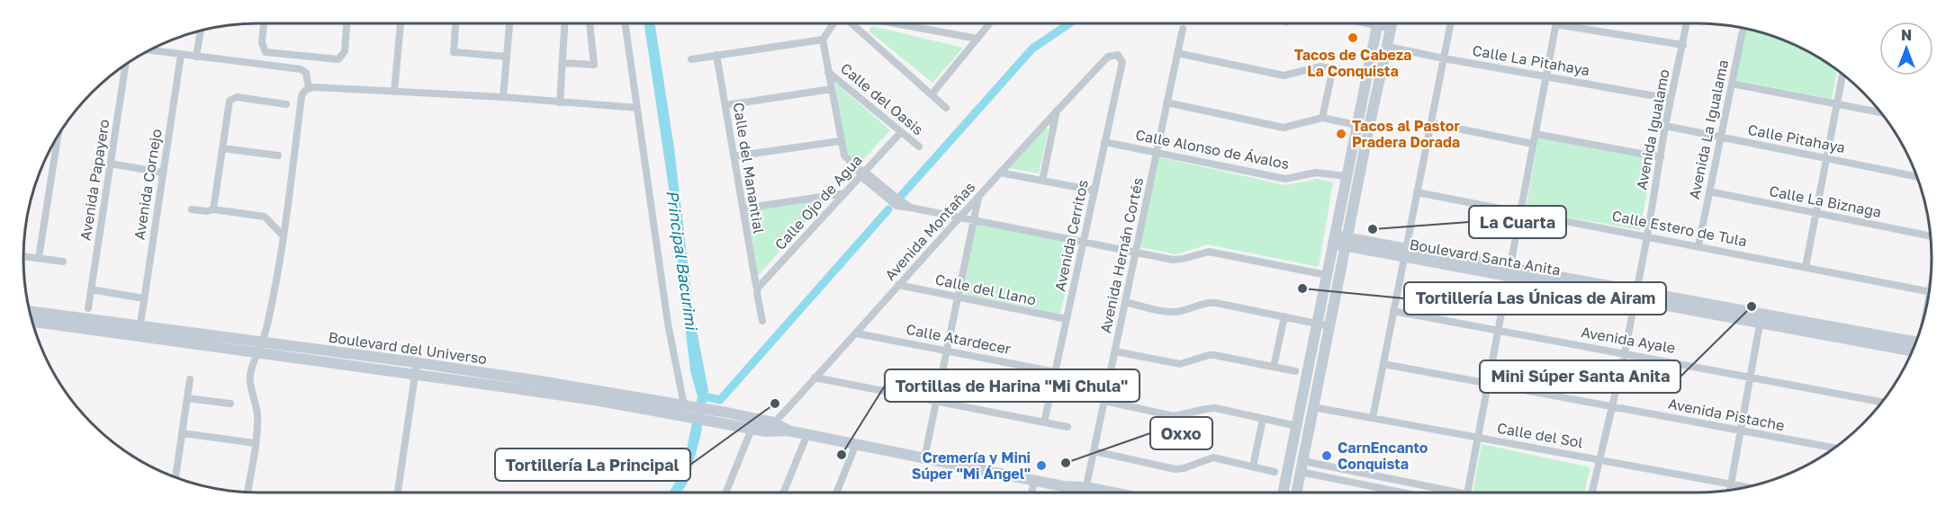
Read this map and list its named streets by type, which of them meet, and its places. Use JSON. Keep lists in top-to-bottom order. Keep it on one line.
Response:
{"streets":{"street":["Calle La Pitahaya","Calle del Oasis","Avenida Igualamo","Avenida La Igualama","Calle Pitahaya","Calle Alonso de Ávalos","Calle del Manantial","Avenida Papayero","Avenida Cornejo","Calle La Biznaga","Calle Ojo de Agua","Calle Estero de Tula","Avenida Montañas","Avenida Cerritos","Avenida Hernán Cortés","Boulevard Santa Anita","Calle del Llano","Calle Atardecer","Avenida Ayale","Boulevard del Universo","Avenida Pistache","Calle del Sol"]},"crossings":[["Calle La Pitahaya","Avenida Igualamo"],["Calle del Oasis","Calle Ojo de Agua"],["Avenida Igualamo","Calle Pitahaya"],["Avenida Igualamo","Calle Estero de Tula"],["Avenida Igualamo","Boulevard Santa Anita"],["Avenida Igualamo","Avenida Ayale"],["Avenida Igualamo","Avenida Pistache"],["Avenida Igualamo","Calle del Sol"],["Avenida La Igualama","Calle Pitahaya"],["Avenida La Igualama","Calle La Biznaga"],["Avenida La Igualama","Calle Estero de Tula"],["Calle Alonso de Ávalos","Avenida Cerritos"],["Calle Alonso de Ávalos","Avenida Hernán Cortés"],["Calle del Manantial","Calle Ojo de Agua"],["Avenida Montañas","Avenida Cerritos"],["Avenida Montañas","Calle del Llano"],["Avenida Montañas","Calle Atardecer"],["Avenida Montañas","Boulevard del Universo"],["Avenida Cerritos","Calle del Llano"],["Avenida Cerritos","Calle Atardecer"]],"water":["Principal Bacurimi"],"places":["Tacos de Cabeza La Conquista","Tacos al Pastor Pradera Dorada","La Cuarta","Tortillería Las Únicas de Airam","Mini Súper Santa Anita","Tortillería La Principal","Tortillas de Harina \"Mi Chula\"","CarnEncanto Conquista","Oxxo","Cremería y Mini Súper \"Mi Ángel\""],"north":"top"}
